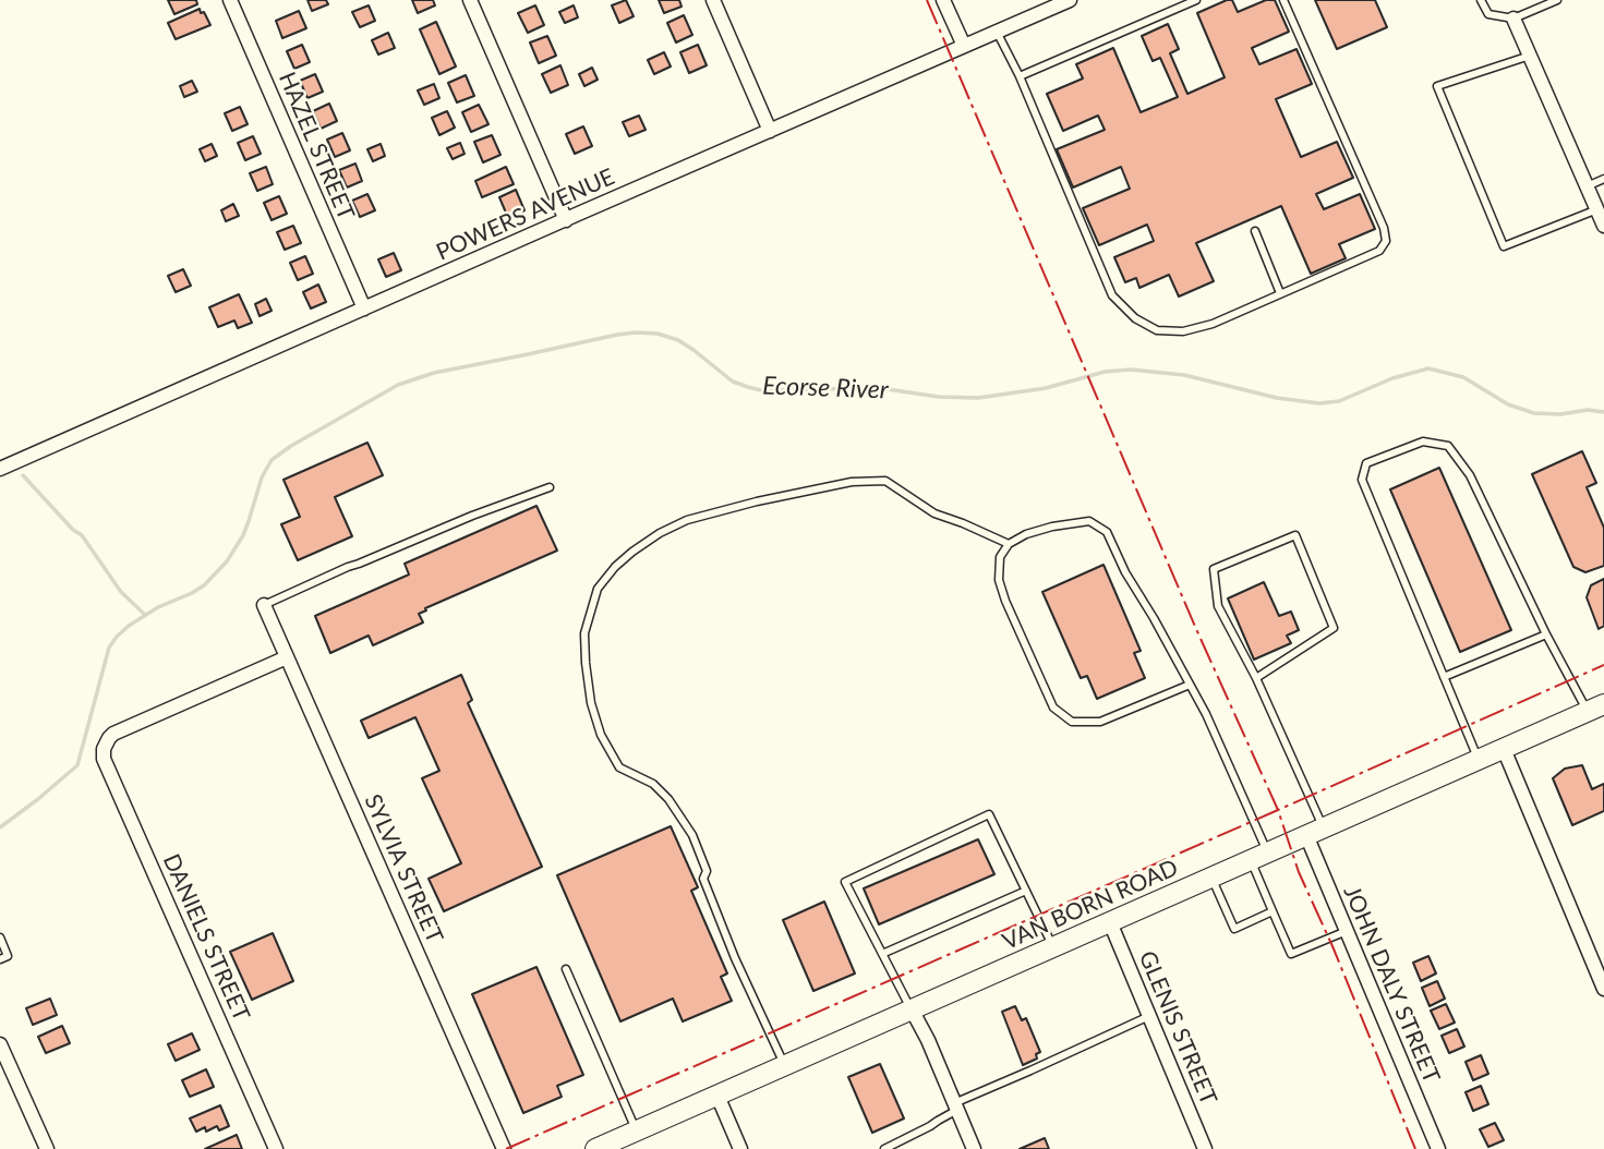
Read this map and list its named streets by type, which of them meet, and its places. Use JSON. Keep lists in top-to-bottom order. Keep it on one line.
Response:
{"streets":{"main road":["VAN BORN ROAD"],"street":["HAZEL STREET","POWERS AVENUE","SYLVIA STREET","DANIELS STREET","JOHN DALY STREET","GLENIS STREET"]},"crossings":[["HAZEL STREET","POWERS AVENUE"],["SYLVIA STREET","DANIELS STREET"],["VAN BORN ROAD","JOHN DALY STREET"],["VAN BORN ROAD","GLENIS STREET"]],"water":["Ecorse River"]}
